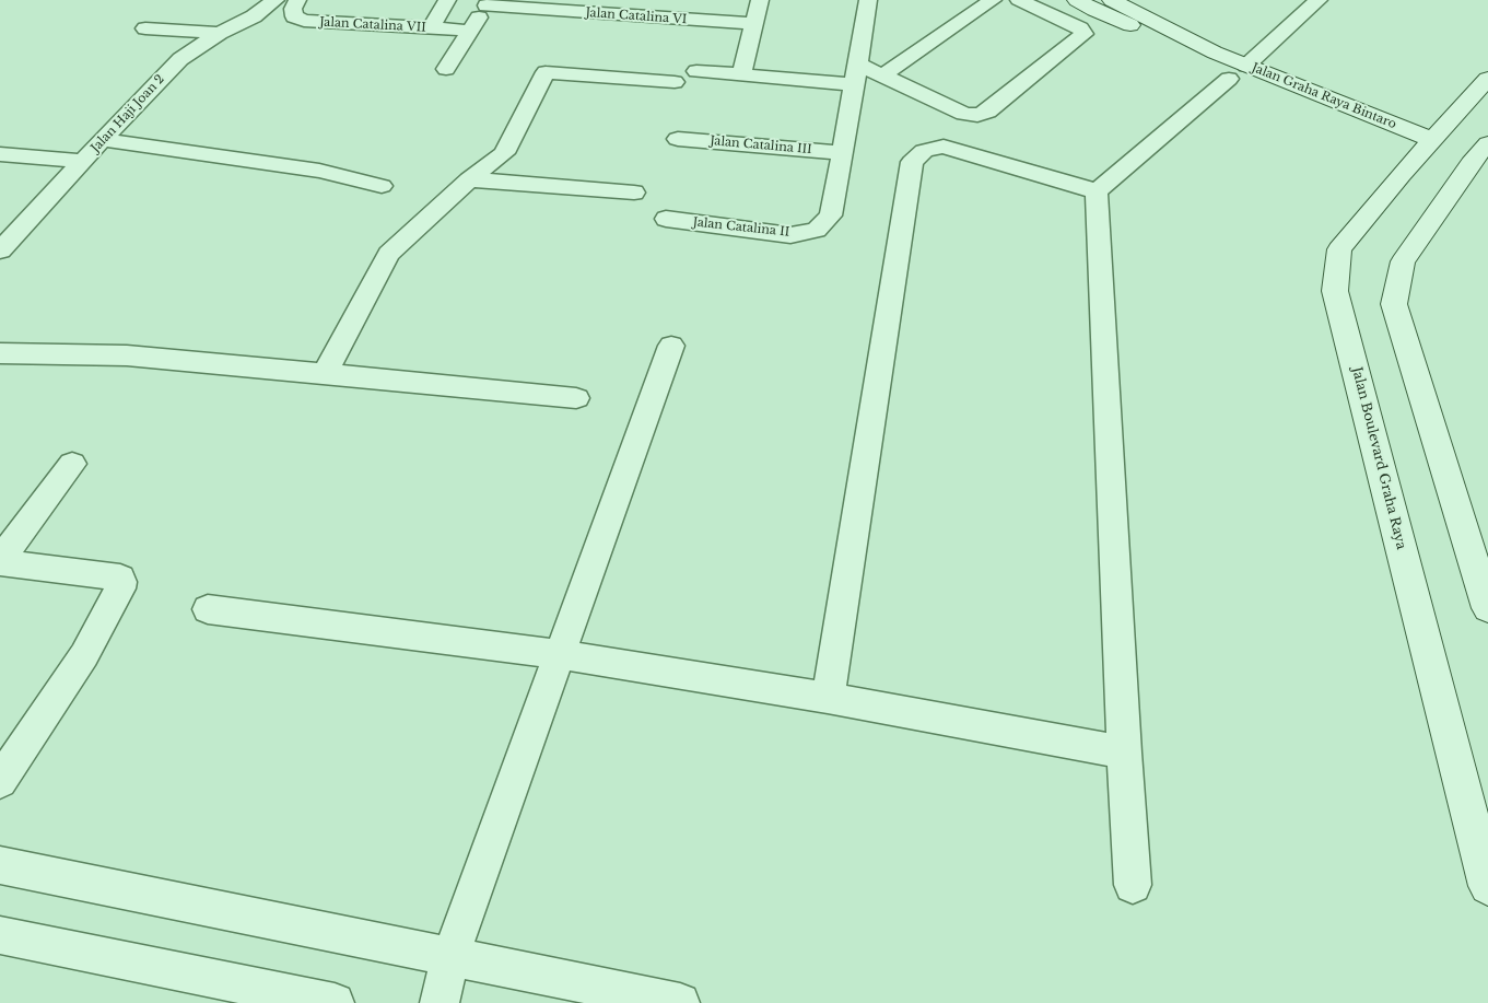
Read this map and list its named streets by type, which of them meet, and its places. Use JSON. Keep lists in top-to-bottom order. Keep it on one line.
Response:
{"streets":{"main road":["Jalan Graha Raya Bintaro","Jalan Boulevard Graha Raya"],"street":["Jalan Catalina VI","Jalan Catalina VII","Jalan Haji Joan 2","Jalan Catalina III","Jalan Catalina II"]},"crossings":[["Jalan Graha Raya Bintaro","Jalan Boulevard Graha Raya"],["Jalan Catalina III","Jalan Catalina II"]]}
